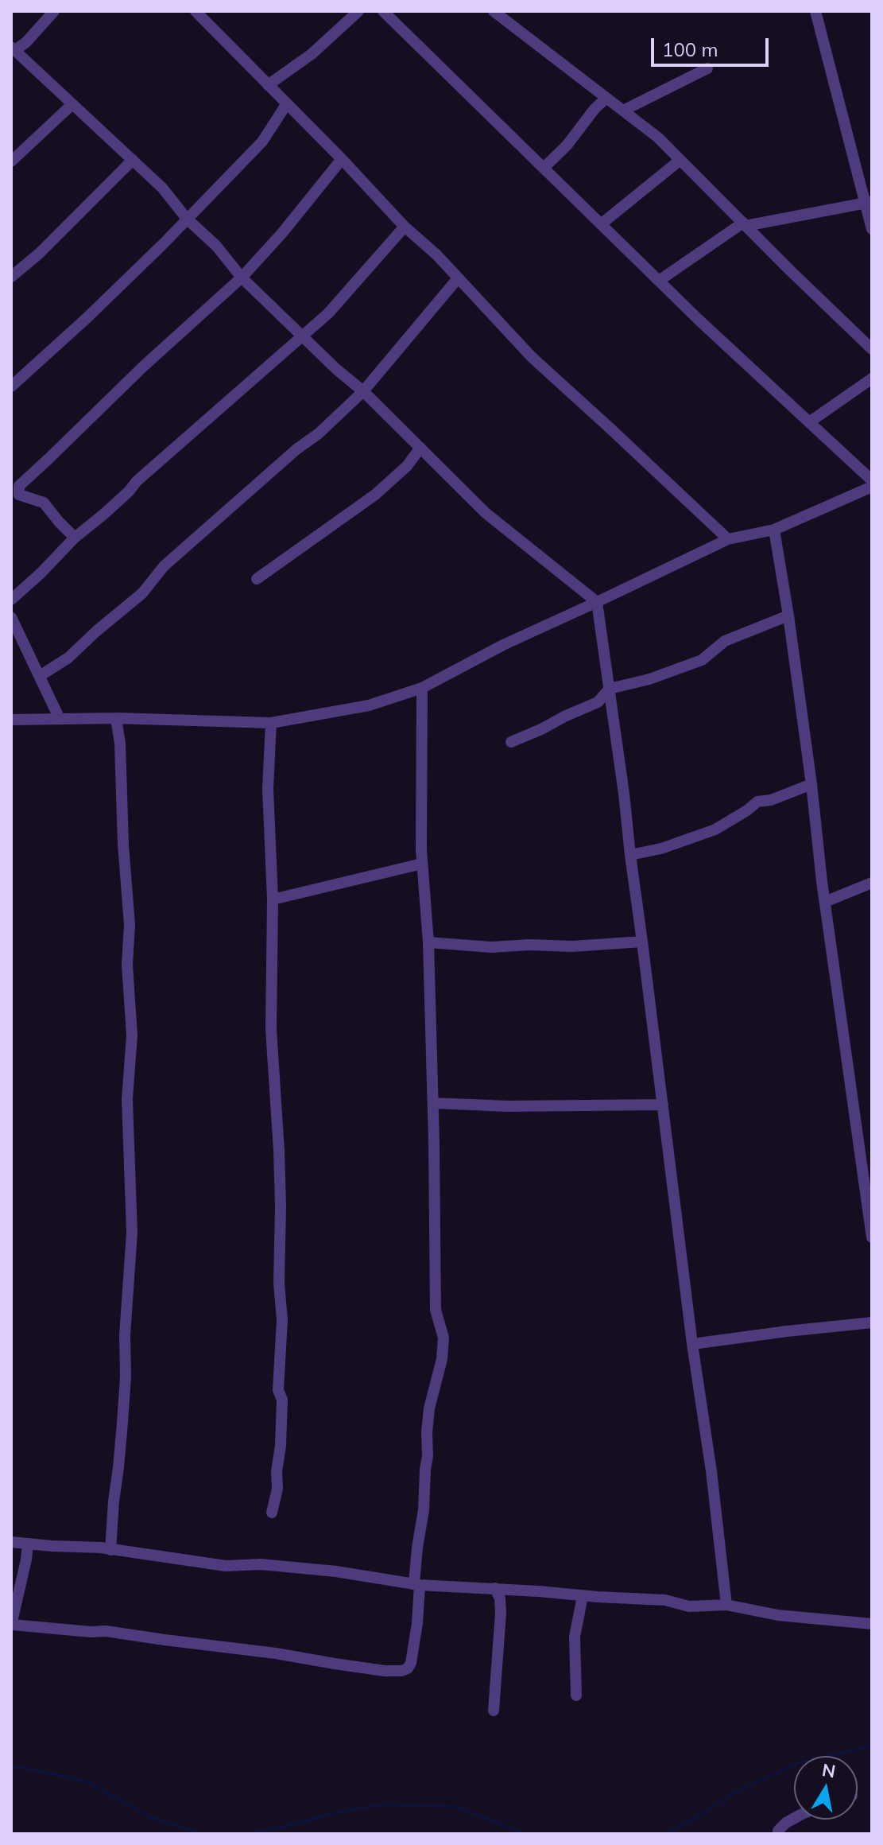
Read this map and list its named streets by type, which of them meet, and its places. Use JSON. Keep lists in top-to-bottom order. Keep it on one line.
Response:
{"scale_bar":"100 m","north":"top"}
